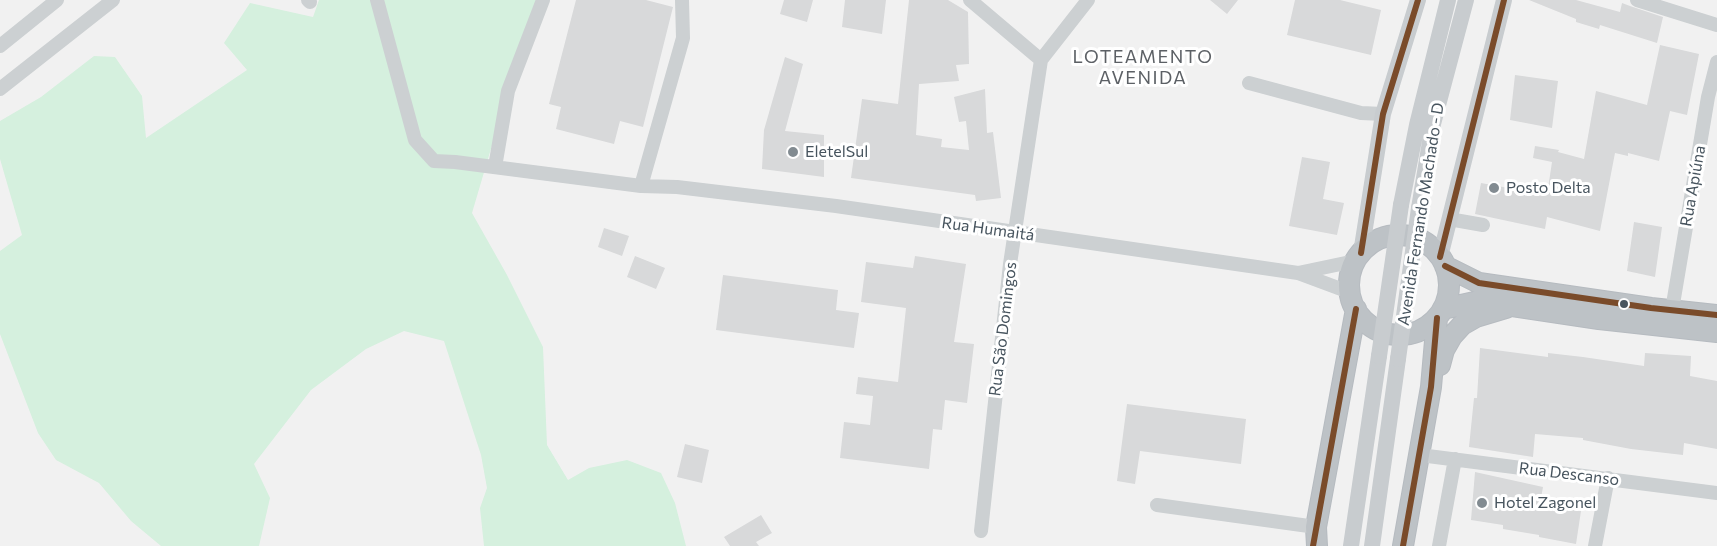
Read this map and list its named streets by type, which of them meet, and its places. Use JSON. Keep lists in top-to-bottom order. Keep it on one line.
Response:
{"streets":{"main road":["Avenida Fernando Machado - D"],"street":["Rua Apiúna","Rua Humaitá","Rua São Domingos","Rua Descanso"]},"crossings":[["Rua Humaitá","Rua São Domingos"]],"districts":["LOTEAMENTO AVENIDA"],"places":["EletelSul","Posto Delta","Hotel Zagonel"]}
